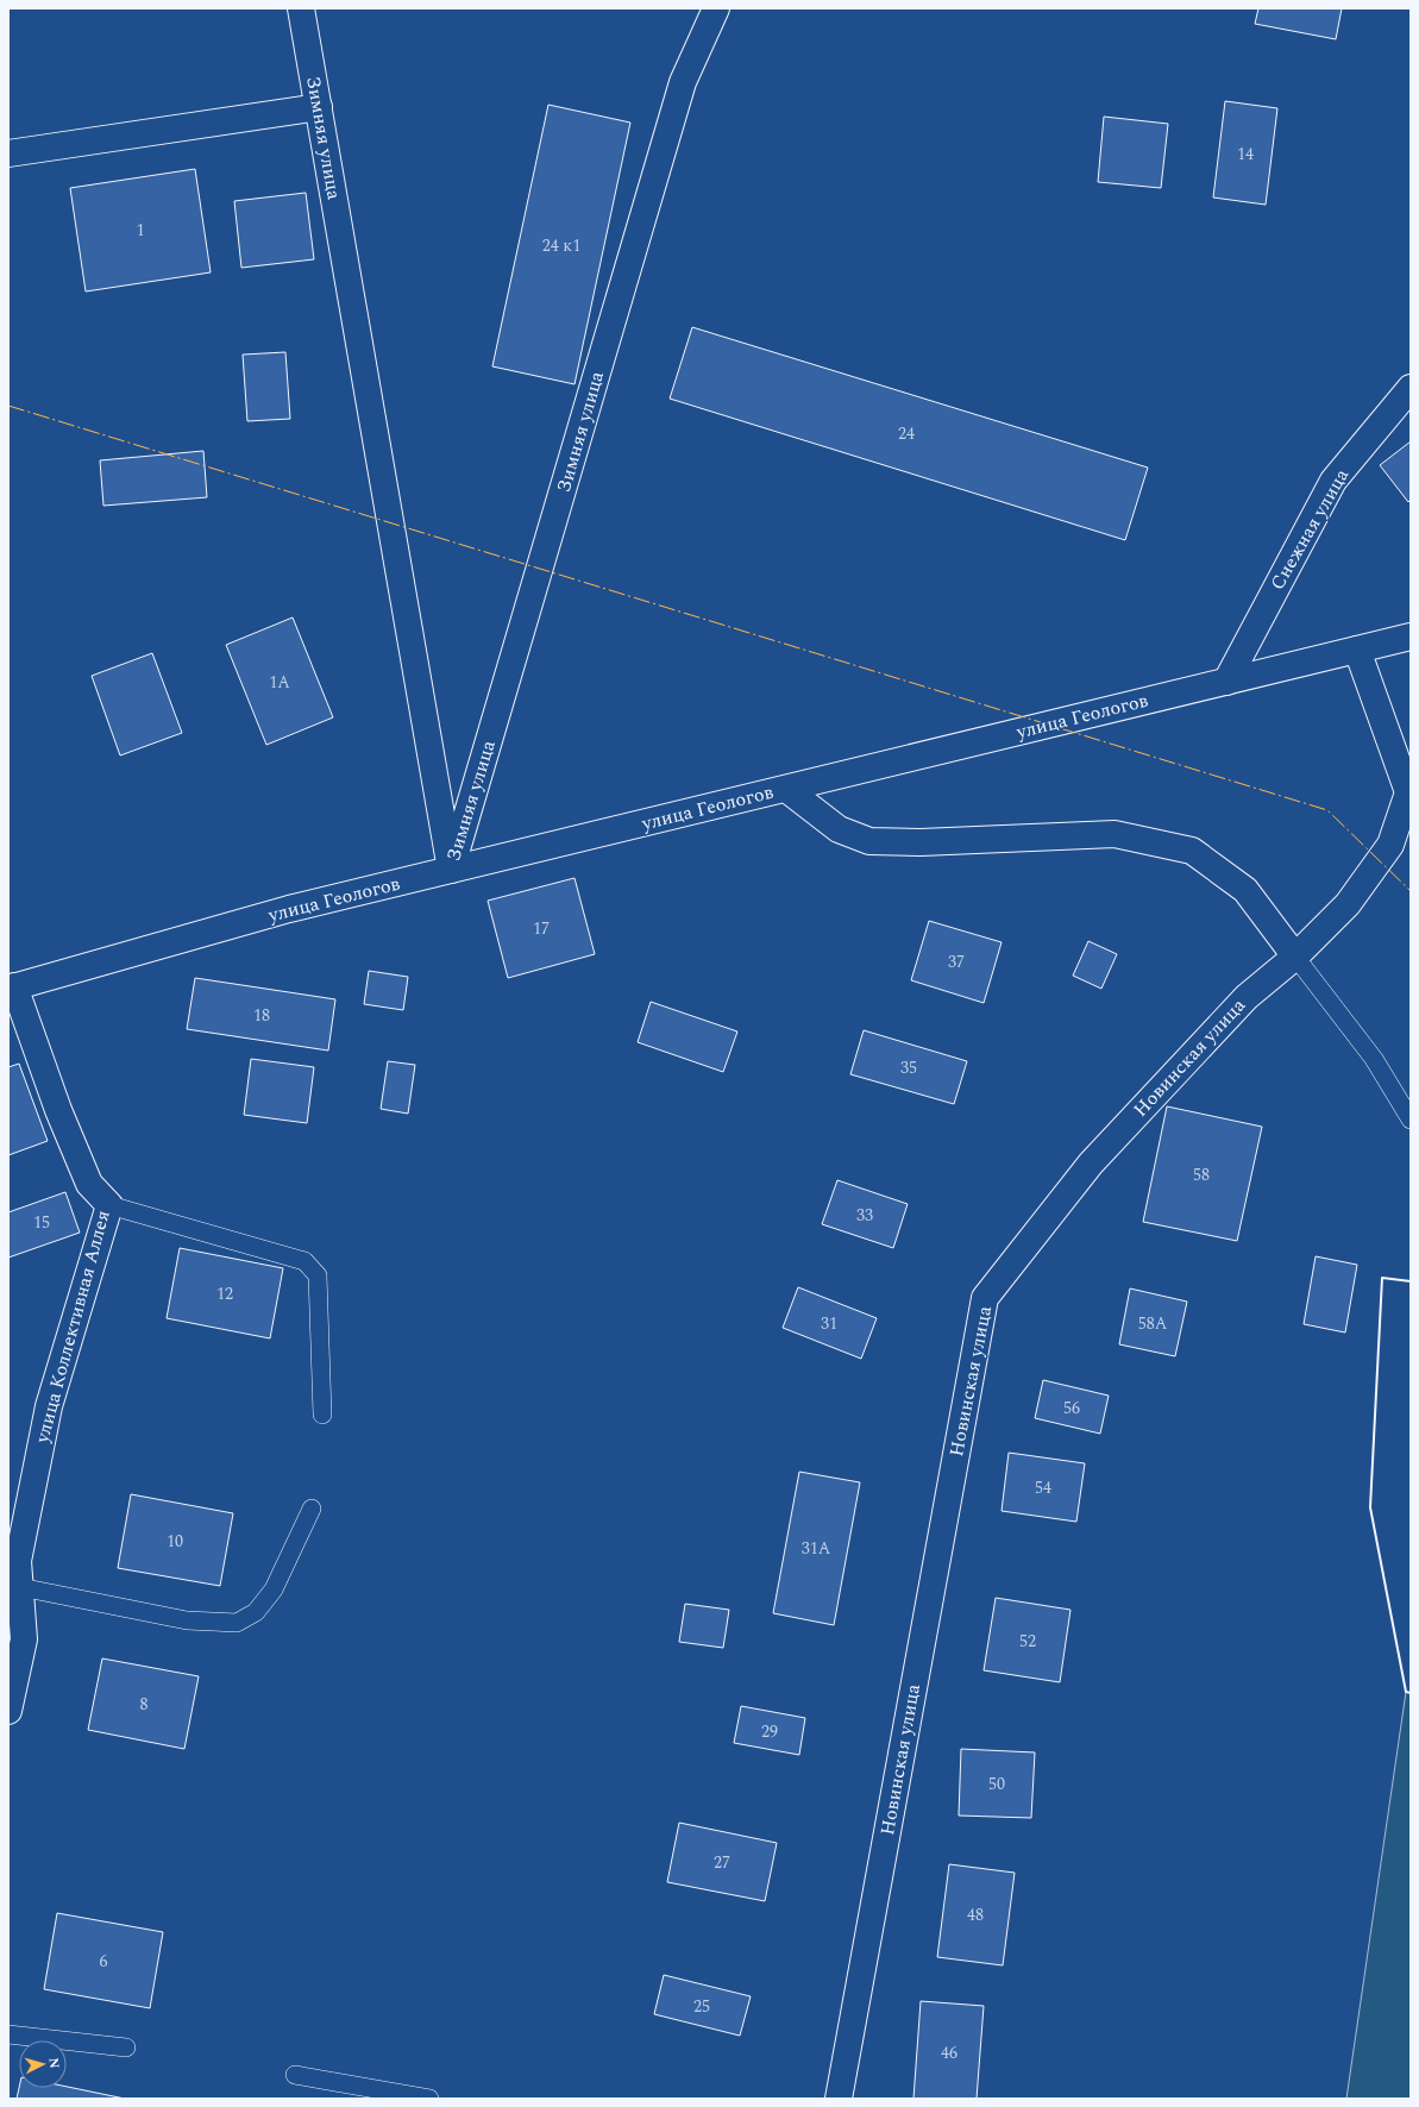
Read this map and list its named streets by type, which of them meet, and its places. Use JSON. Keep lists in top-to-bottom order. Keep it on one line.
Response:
{"streets":{"street":["Зимняя улица","Снежная улица","улица Геологов","Новинская улица","улица Коллективная Аллея"]},"crossings":[["Зимняя улица","улица Геологов"],["Снежная улица","улица Геологов"],["улица Геологов","Новинская улица"],["улица Геологов","улица Коллективная Аллея"]],"house_numbers":["14","1","24 к1","24","1А","17","37","18","35","58","33","15","12","31","58А","56","54","10","31А","52","8","29","50","27","48","6","25","46"],"north":"right"}
